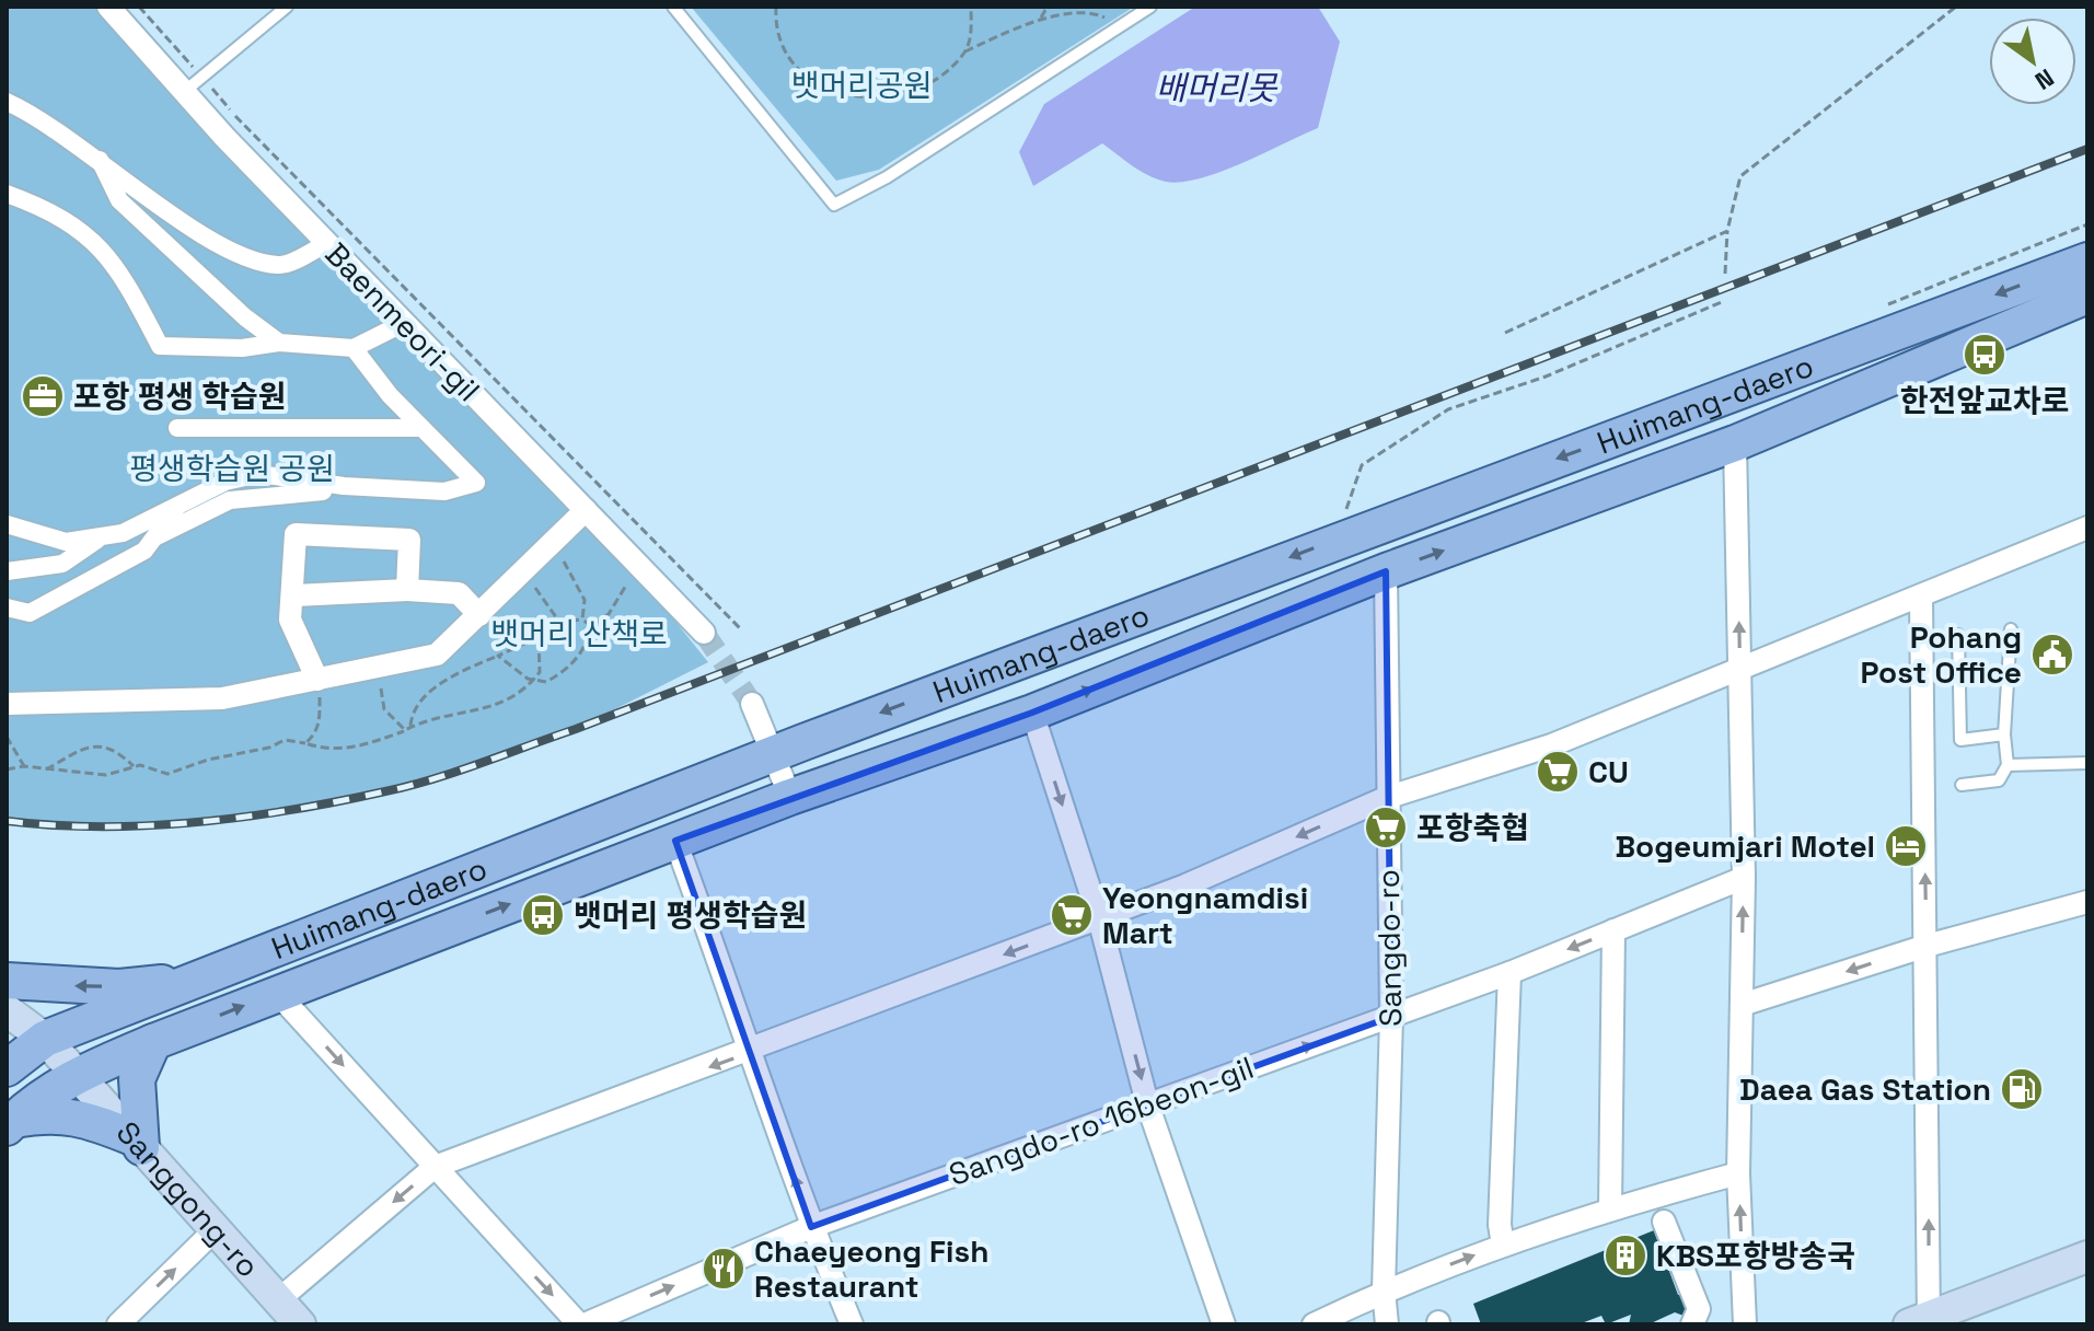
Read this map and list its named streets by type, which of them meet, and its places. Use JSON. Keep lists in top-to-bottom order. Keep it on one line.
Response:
{"streets":{"main road":["Huimang-daero","Sanggong-ro"],"street":["Baenmeori-gil","Sangdo-ro","Sangdo-ro 16beon-gil"]},"crossings":[["Huimang-daero","Sangdo-ro"],["Huimang-daero","Sangdo-ro 16beon-gil"],["Huimang-daero","Sanggong-ro"],["Sangdo-ro","Sangdo-ro 16beon-gil"]],"water":["배머리못"],"parks":["뱃머리공원","평생학습원 공원","뱃머리 산책로"],"places":{"bus stop":["한전앞교차로","뱃머리 평생학습원"],"office":["포항 평생 학습원"],"public building":["Pohang Post Office"],"supermarket":["CU","포항축협","Yeongnamdisi Mart"],"hotel":["Bogeumjari Motel"],"fuel station":["Daea Gas Station"],"building":["KBS포항방송국"],"restaurant":["Chaeyeong Fish Restaurant"]},"north":"bottom right"}
